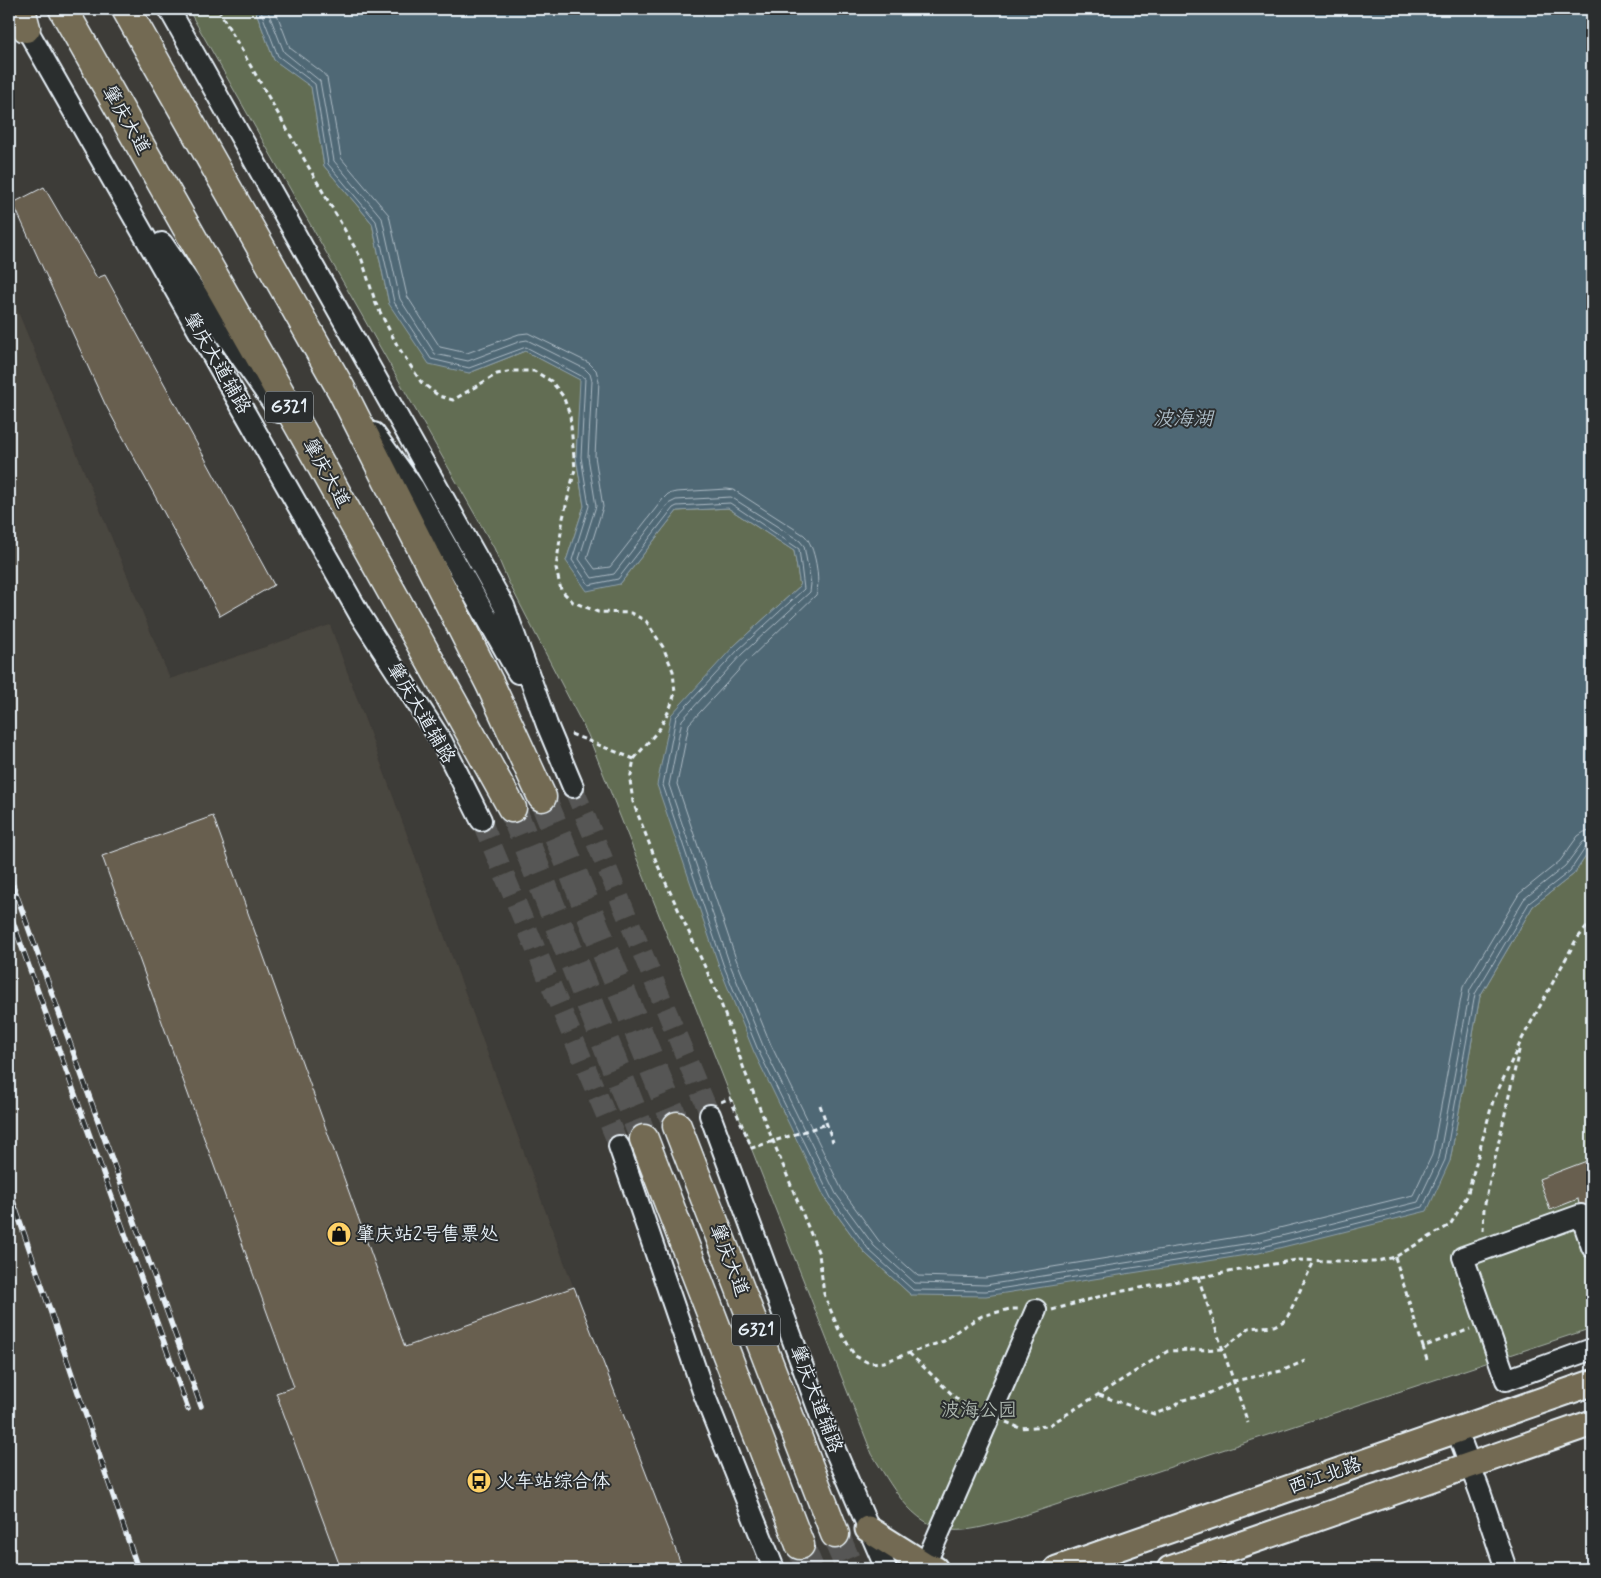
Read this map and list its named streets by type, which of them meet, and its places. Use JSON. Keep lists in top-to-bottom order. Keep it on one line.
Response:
{"streets":{"highway":["肇庆大道","G321"],"main road":["西江北路"],"street":["肇庆大道辅路"]},"water":["波海湖"],"parks":["波海公园"],"places":{"shop":["肇庆站2号售票处"],"bus stop":["火车站综合体"]}}
